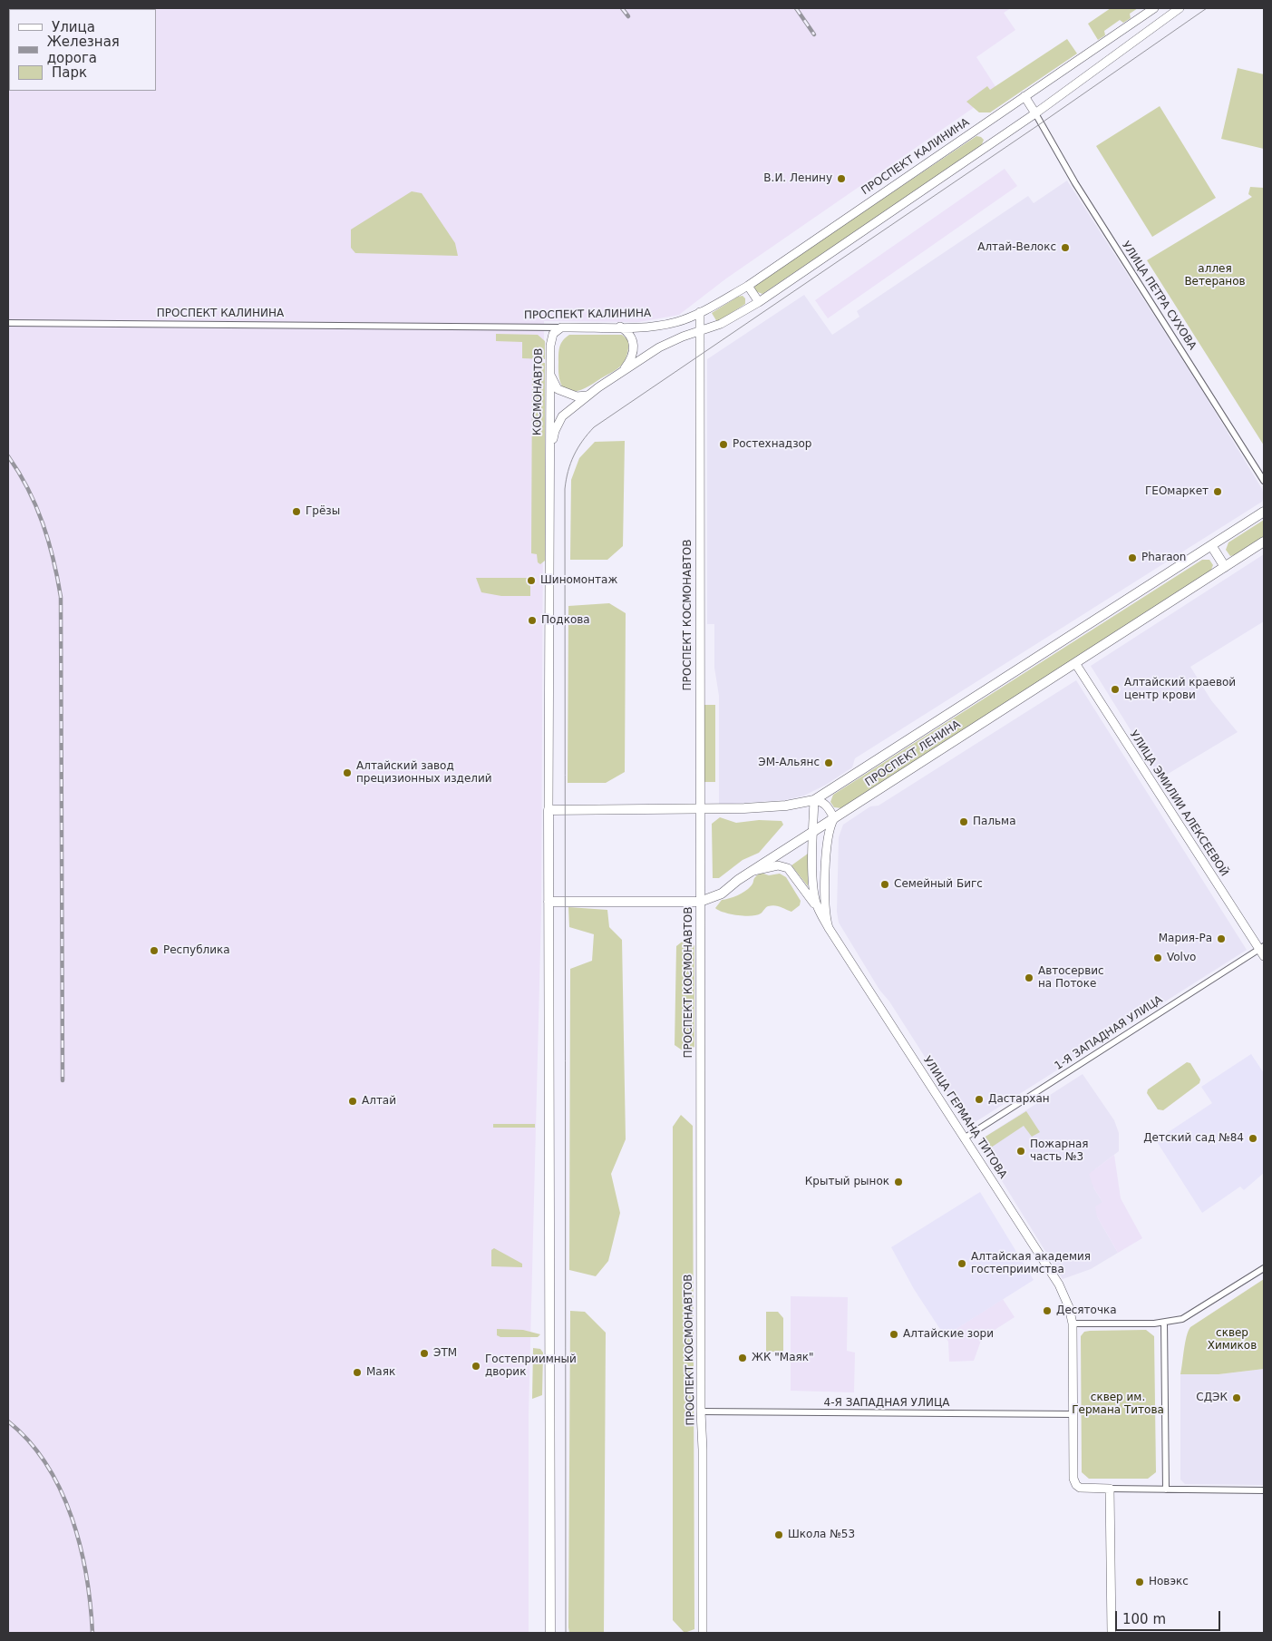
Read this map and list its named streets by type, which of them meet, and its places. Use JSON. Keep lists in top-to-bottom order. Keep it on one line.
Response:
{"streets":{"main road":["ПРОСПЕКТ ЛЕНИНА"],"street":["ПРОСПЕКТ КАЛИНИНА","УЛИЦА ПЕТРА СУХОВА","КОСМОНАВТОВ","ПРОСПЕКТ КОСМОНАВТОВ","УЛИЦА ЭМИЛИИ АЛЕКСЕЕВОЙ","1-Я ЗАПАДНАЯ УЛИЦА","УЛИЦА ГЕРМАНА ТИТОВА","4-Я ЗАПАДНАЯ УЛИЦА"]},"crossings":[["ПРОСПЕКТ КАЛИНИНА","КОСМОНАВТОВ"],["ПРОСПЕКТ КАЛИНИНА","ПРОСПЕКТ КОСМОНАВТОВ"],["ПРОСПЕКТ КОСМОНАВТОВ","ПРОСПЕКТ ЛЕНИНА"],["ПРОСПЕКТ КОСМОНАВТОВ","4-Я ЗАПАДНАЯ УЛИЦА"],["ПРОСПЕКТ ЛЕНИНА","УЛИЦА ЭМИЛИИ АЛЕКСЕЕВОЙ"],["УЛИЦА ЭМИЛИИ АЛЕКСЕЕВОЙ","1-Я ЗАПАДНАЯ УЛИЦА"],["1-Я ЗАПАДНАЯ УЛИЦА","УЛИЦА ГЕРМАНА ТИТОВА"],["УЛИЦА ГЕРМАНА ТИТОВА","4-Я ЗАПАДНАЯ УЛИЦА"]],"parks":["аллея Ветеранов","сквер Химиков","сквер им. Германа Титова"],"places":["В.И. Ленину","Алтай-Велокс","Ростехнадзор","ГЕОмаркет","Грёзы","Pharaon","Шиномонтаж","Подкова","Алтайский краевой центр крови","ЭМ-Альянс","Алтайский завод прецизионных изделий","Пальма","Семейный Бигс","Мария-Ра","Республика","Volvo","Автосервис на Потоке","Дастархан","Алтай","Детский сад №84","Пожарная часть №3","Крытый рынок","Алтайская академия гостеприимства","Десяточка","Алтайские зори","ЭТМ","ЖК \"Маяк\"","Гостеприимный дворик","Маяк","СДЭК","Школа №53","Новэкс"],"legend":["Улица","Железная дорога","Парк"],"scale_bar":"100 m"}
